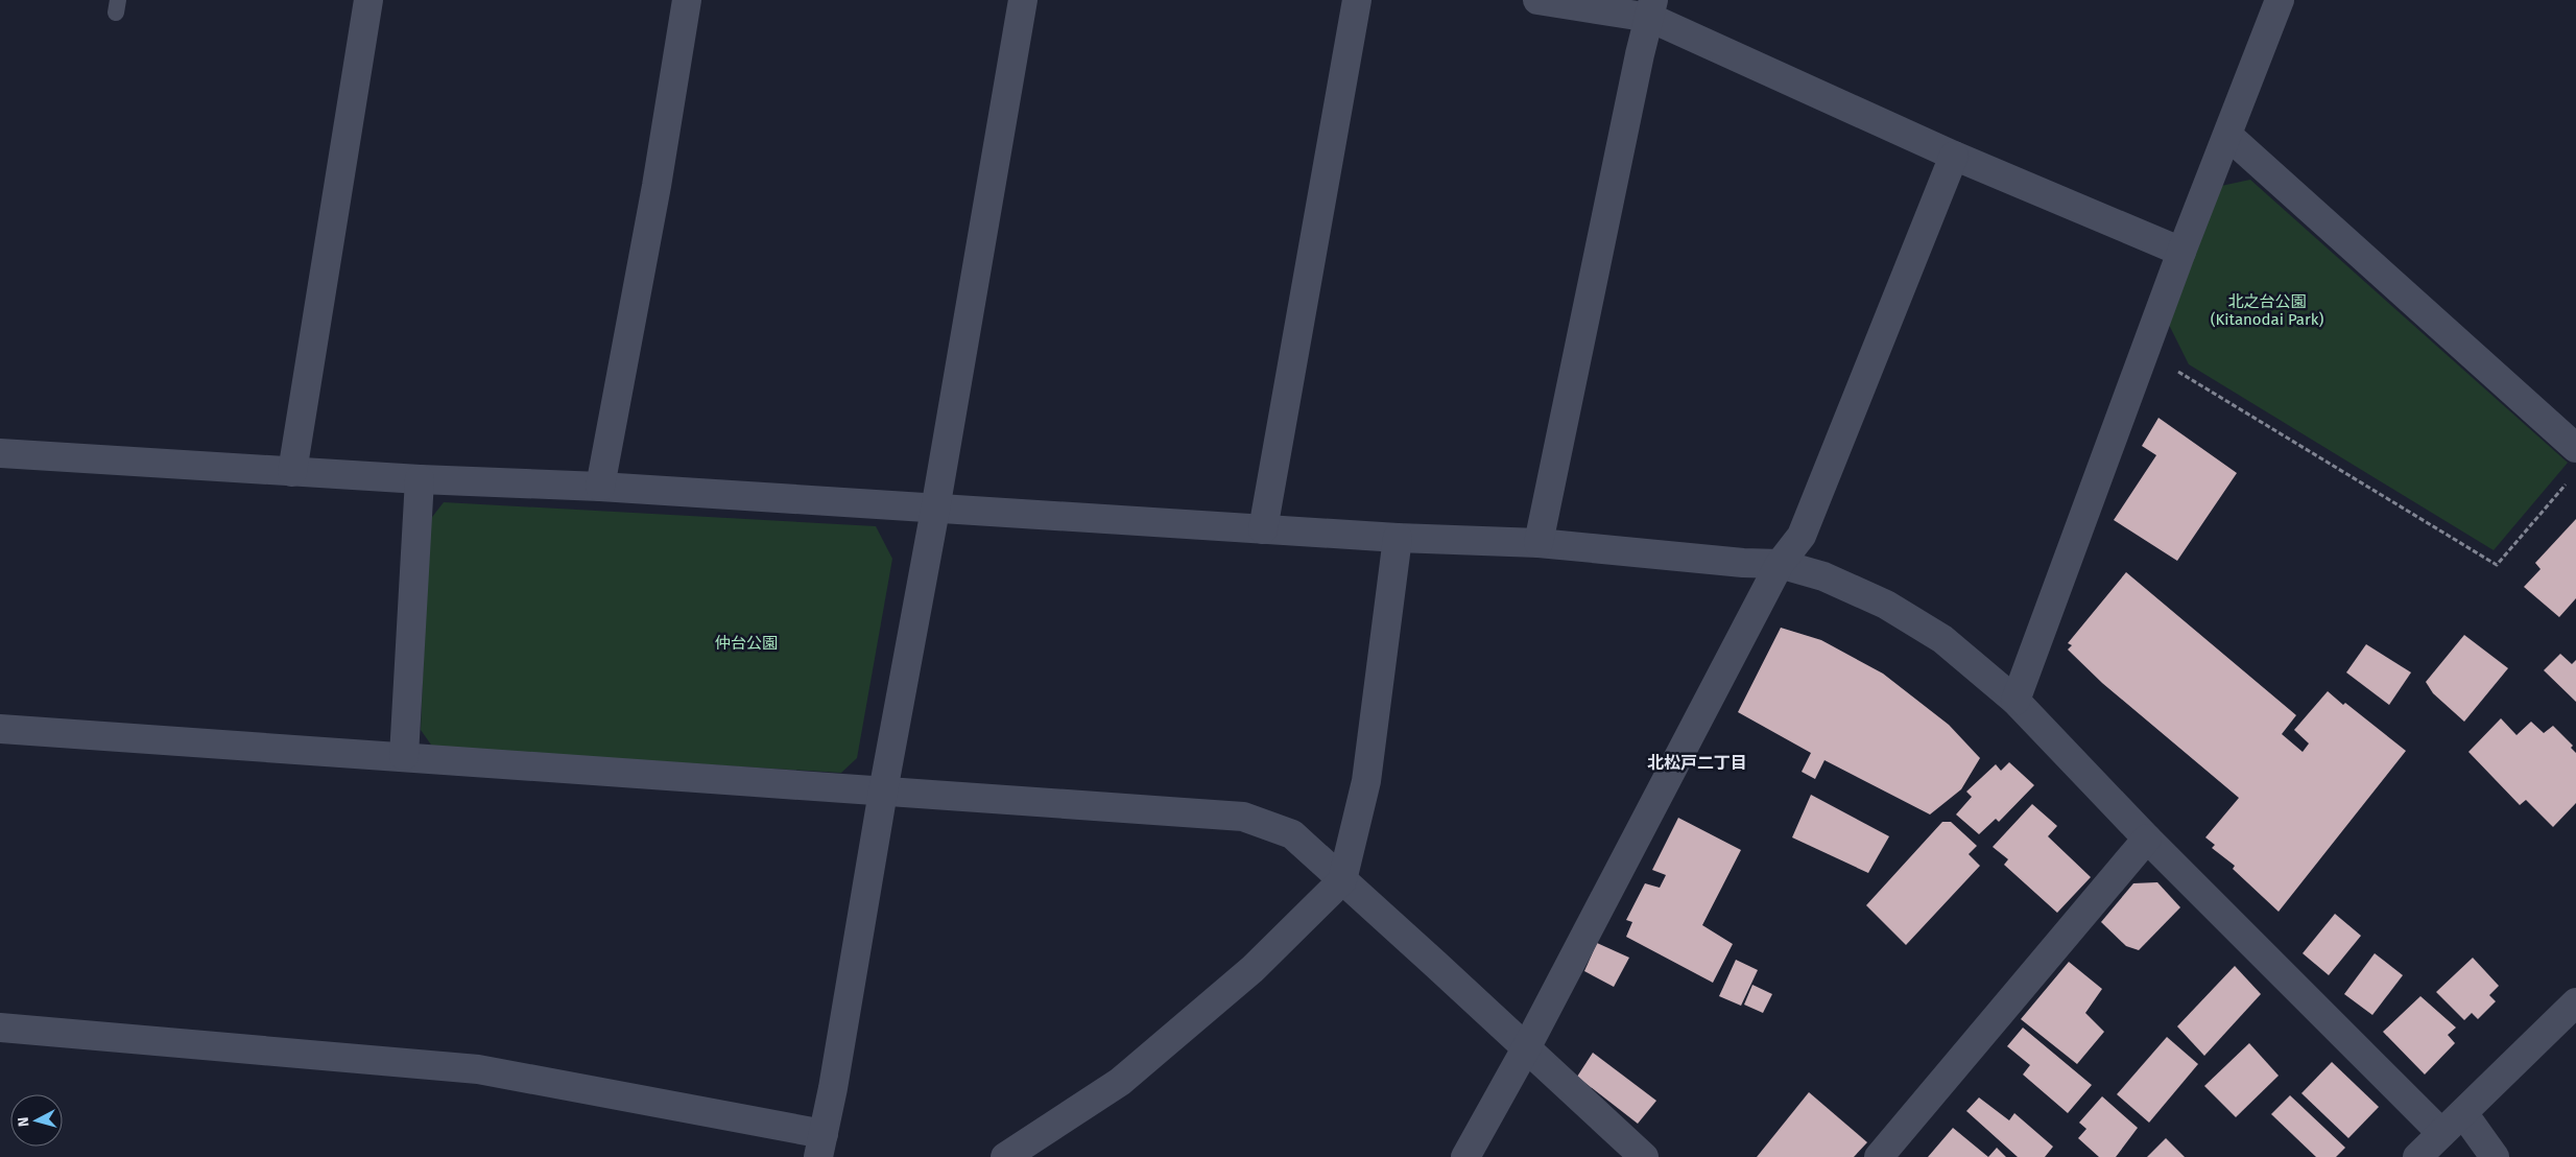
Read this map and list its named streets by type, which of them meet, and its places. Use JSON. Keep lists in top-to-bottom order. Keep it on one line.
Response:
{"districts":["北松戸二丁目"],"parks":["北之台公園 (Kitanodai Park)","仲台公園"],"north":"left"}
